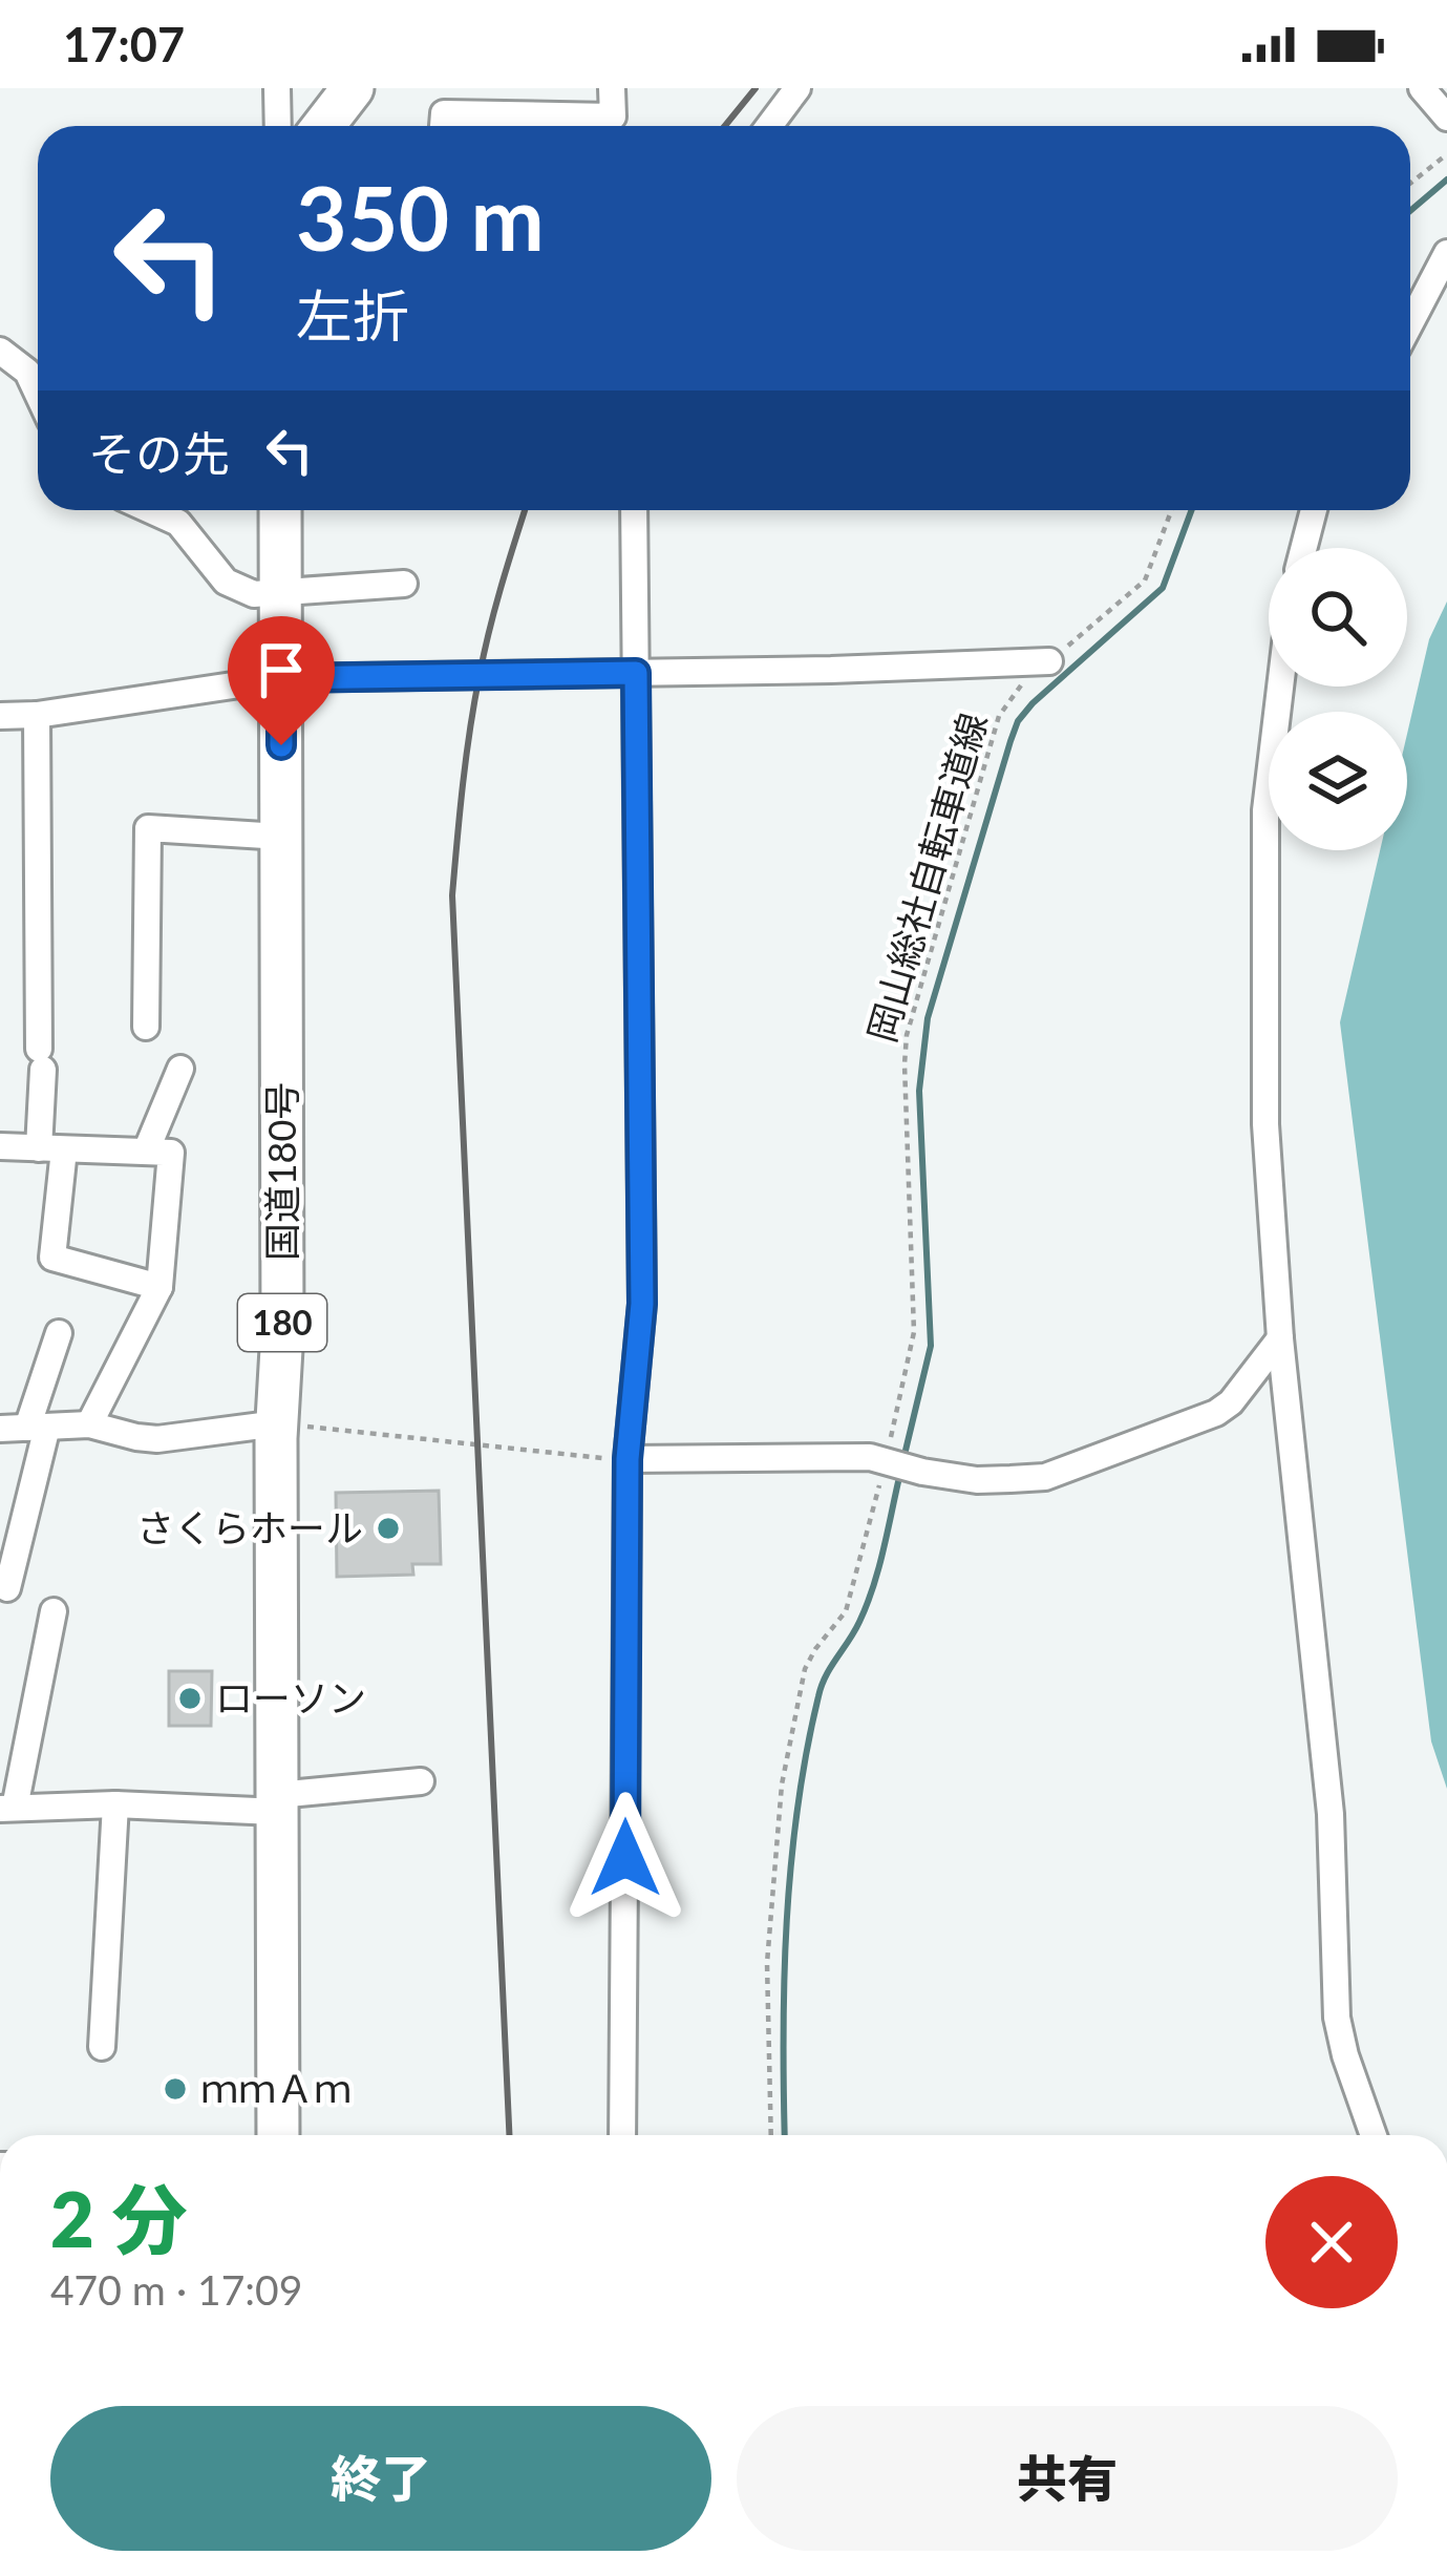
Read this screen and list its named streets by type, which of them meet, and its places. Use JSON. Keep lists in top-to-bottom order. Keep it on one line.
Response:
{"streets":{"highway":["国道180号","180"],"path":["岡山総社自転車道線"]},"places":["さくらホール","ローソン","ｍｍＡｍ"],"page":{"status":"17:07","turn":["350 m","左折"],"then":"その先","heading":["2 分","470 m · 17:09"],"buttons":["終了","共有"]}}
